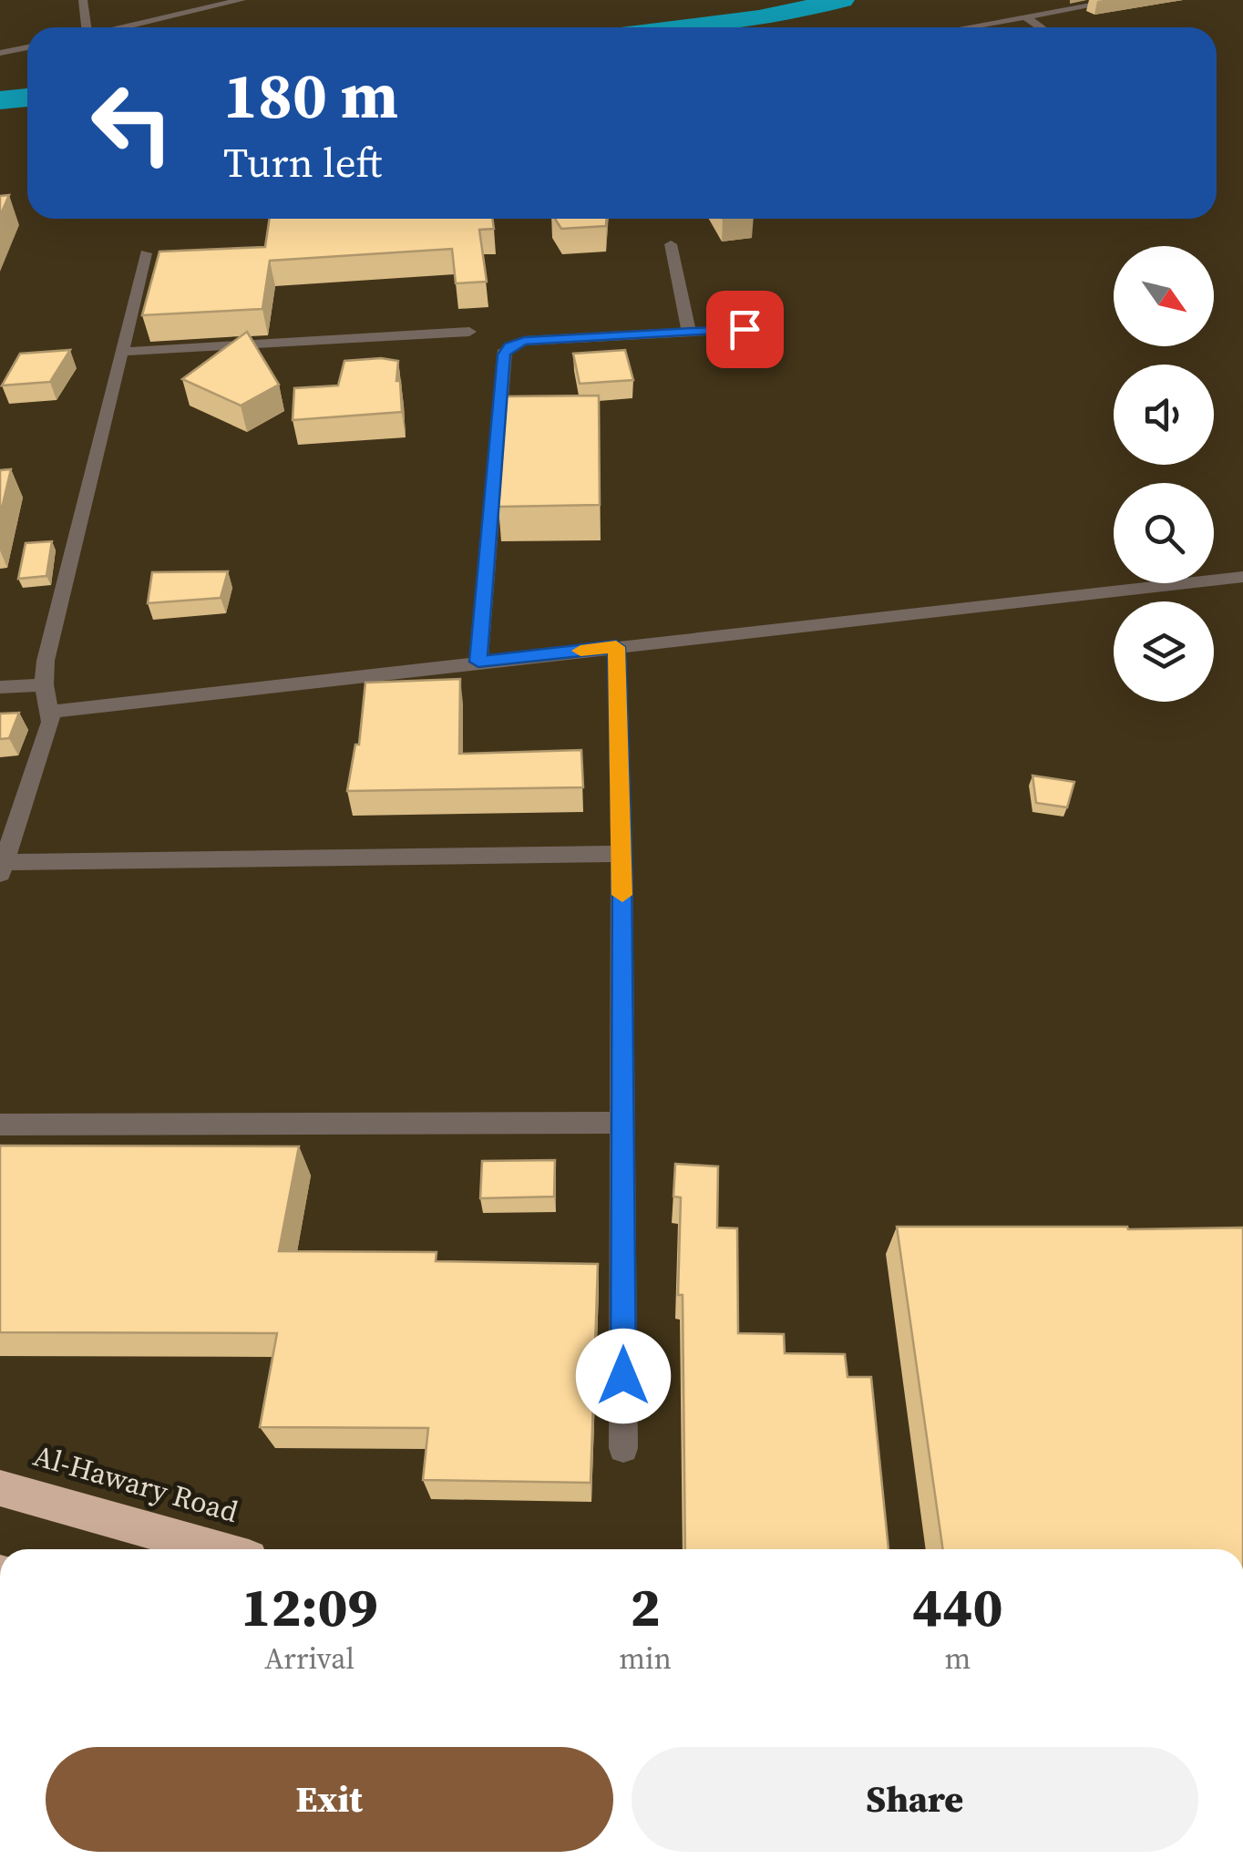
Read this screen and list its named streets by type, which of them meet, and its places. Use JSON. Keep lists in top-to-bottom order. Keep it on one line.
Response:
{"streets":{"highway":["Al-Hawary Road"]},"north":"bottom right","page":{"turn":["180 m","Turn left"],"eta":["12:09","Arrival","2","min","440","m"],"buttons":["Exit","Share"]}}
